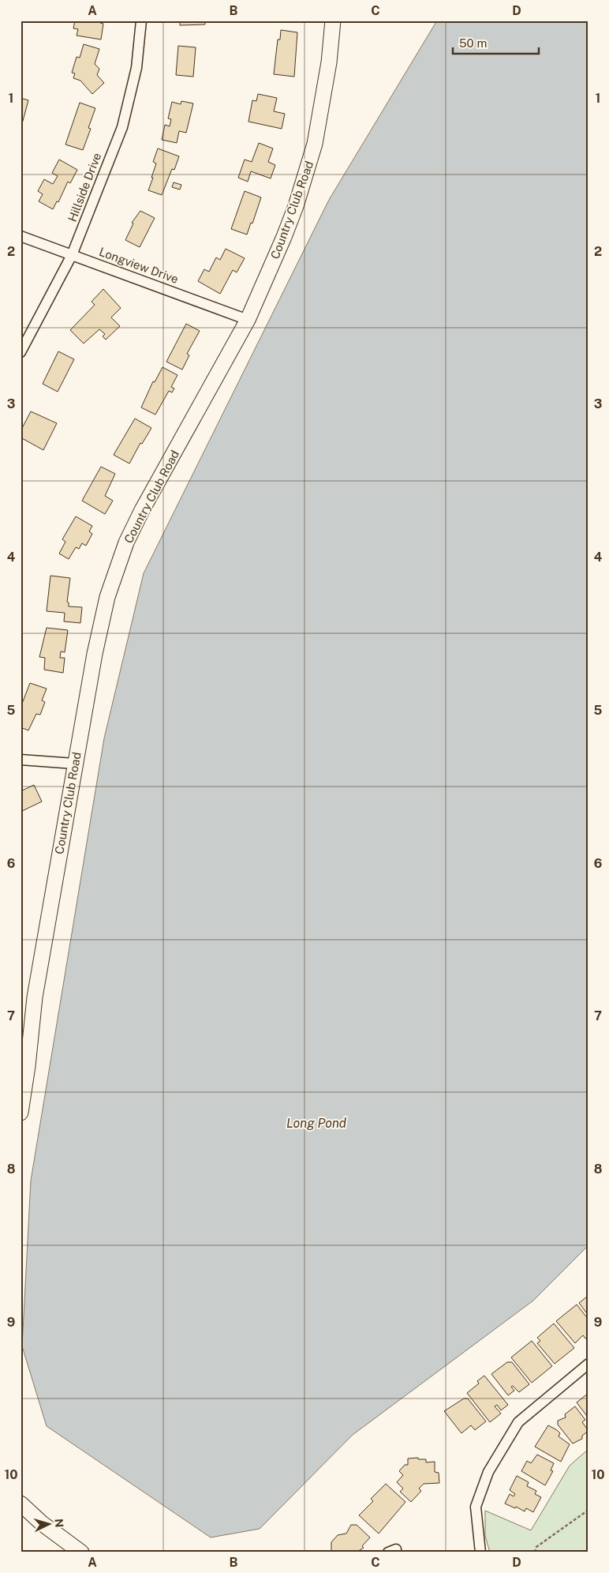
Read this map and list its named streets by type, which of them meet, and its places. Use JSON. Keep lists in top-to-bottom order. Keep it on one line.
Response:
{"streets":{"street":["Hillside Drive","Country Club Road","Longview Drive"]},"crossings":[["Hillside Drive","Longview Drive"],["Country Club Road","Longview Drive"]],"water":["Long Pond"],"scale_bar":"50 m","north":"right","grid":{"columns":["A","B","C","D"],"rows":["1","2","3","4","5","6","7","8","9","10"]}}
